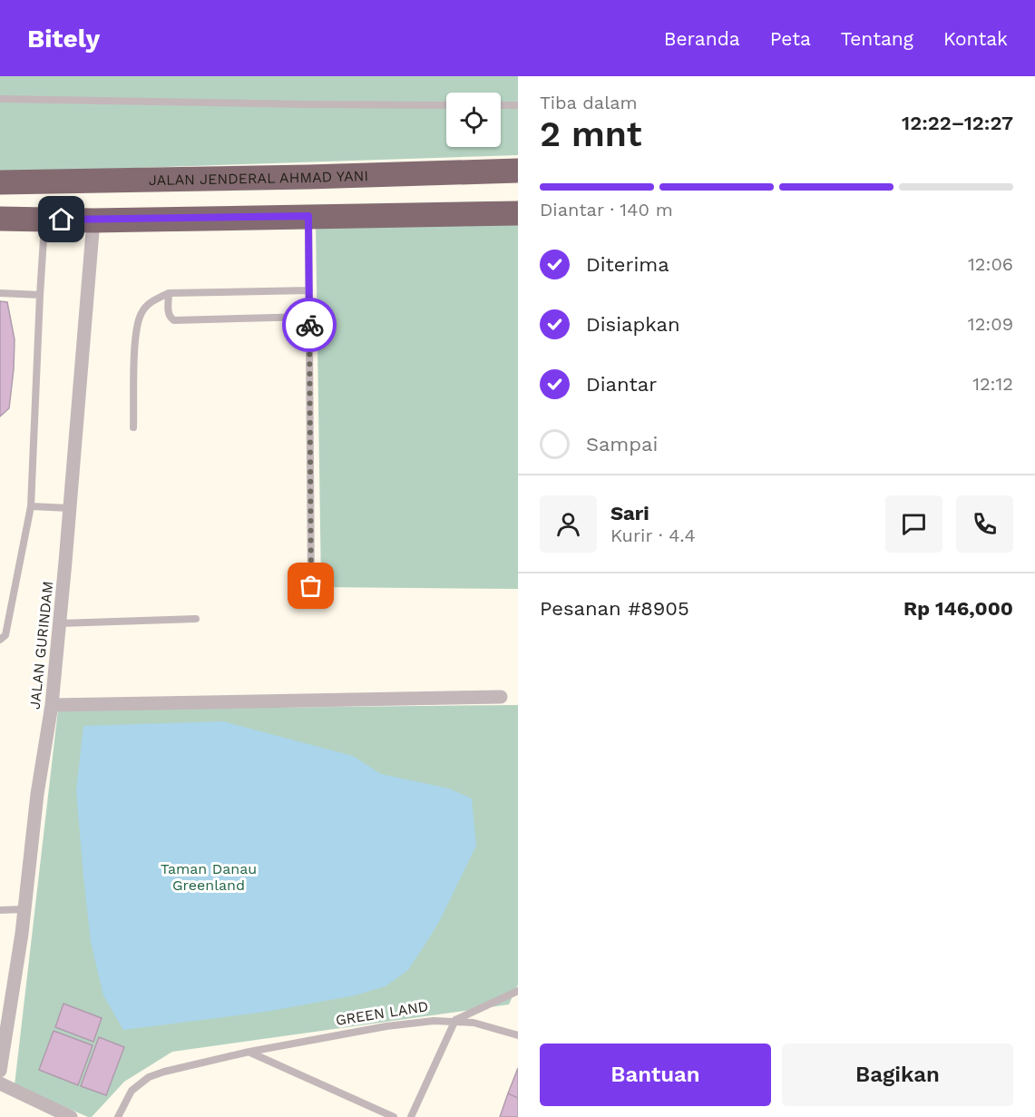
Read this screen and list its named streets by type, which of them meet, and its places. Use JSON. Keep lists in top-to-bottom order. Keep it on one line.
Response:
{"streets":{"highway":["JALAN JENDERAL AHMAD YANI"],"street":["JALAN GURINDAM"],"lane":["GREEN LAND"]},"parks":["Taman Danau Greenland"],"page":{"header":"Bitely","nav":["Beranda","Peta","Tentang","Kontak"],"heading":["2 mnt","Tiba dalam","12:22–12:27"],"panel":["Sari","Kurir · 4.4","Pesanan #8905","Rp 146,000"],"bar":"Diantar · 140 m","list":[["Diterima","12:06"],["Disiapkan","12:09"],["Diantar","12:12"],"Sampai"],"buttons":["Bantuan","Bagikan"]}}
